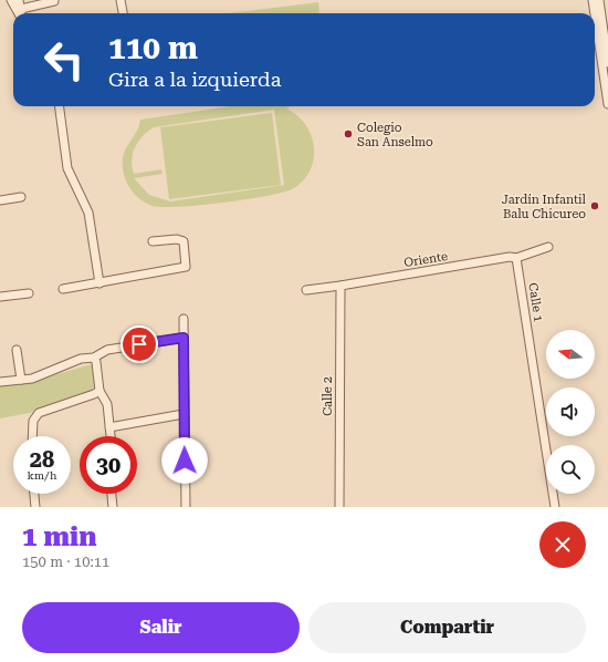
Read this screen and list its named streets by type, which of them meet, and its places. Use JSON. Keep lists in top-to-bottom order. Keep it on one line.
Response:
{"streets":{"street":["Oriente","Calle 1","Calle 2"]},"crossings":[["Oriente","Calle 1"],["Oriente","Calle 2"]],"places":["Colegio San Anselmo","Jardín Infantil Balu Chicureo"],"north":"left","page":{"turn":["110 m","Gira a la izquierda"],"speed":"28 km/h","limit":"30","heading":["1 min","150 m · 10:11"],"buttons":["Salir","Compartir"]}}
